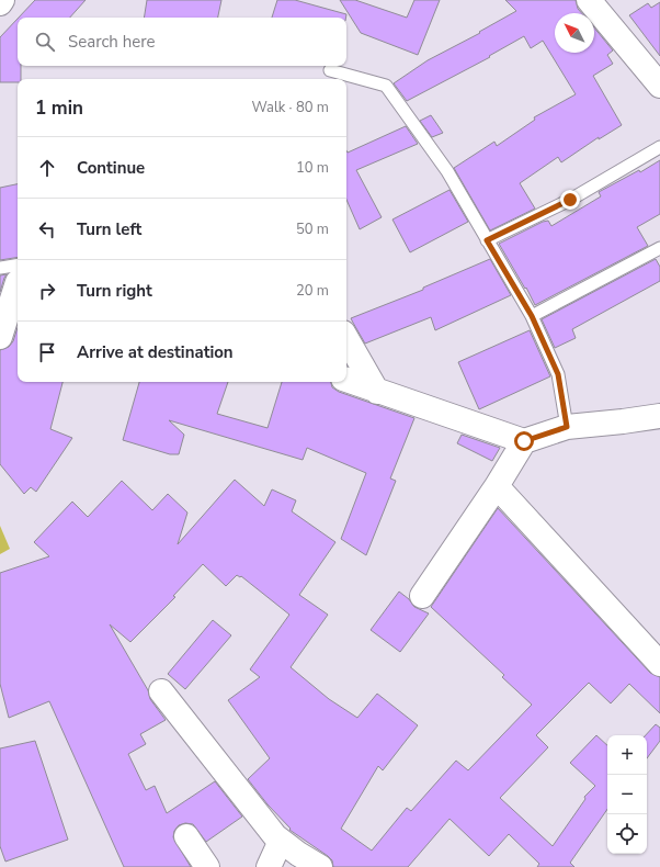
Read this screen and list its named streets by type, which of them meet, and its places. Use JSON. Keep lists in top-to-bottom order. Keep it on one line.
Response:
{"north":"top left","page":{"search":"Search here","heading":["1 min","Walk · 80 m"],"list":[["Continue","10 m"],["Turn left","50 m"],["Turn right","20 m"],"Arrive at destination"],"map_buttons":["+","−"]}}
